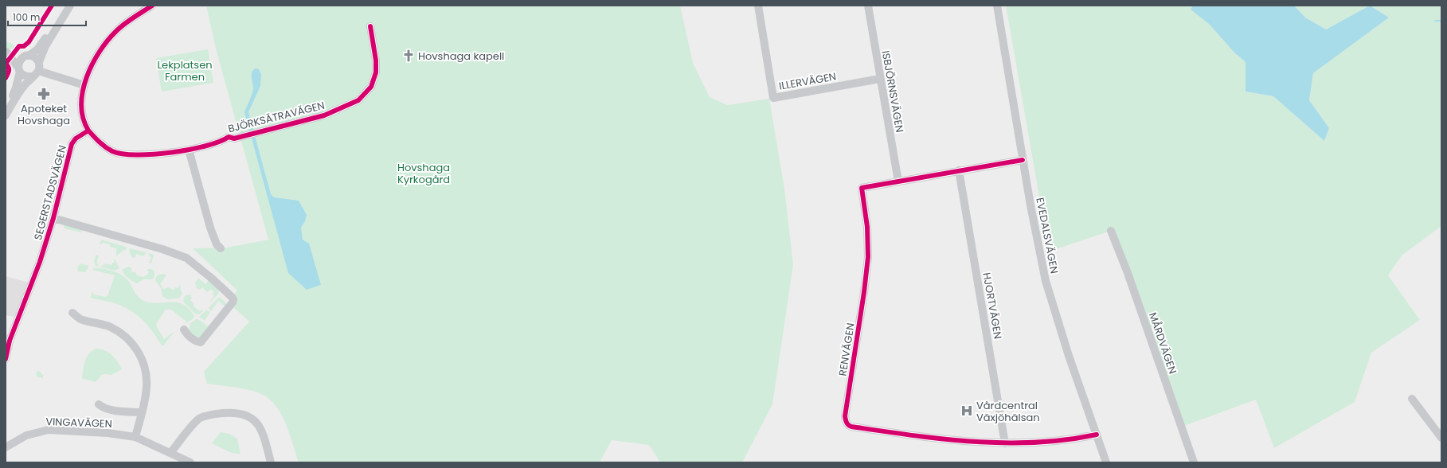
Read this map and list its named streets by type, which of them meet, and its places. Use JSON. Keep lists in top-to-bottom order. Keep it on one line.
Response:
{"streets":{"street":["ILLERVÄGEN","ISBJÖRNSVÄGEN","BJÖRKSÄTRAVÄGEN","SEGERSTADSVÄGEN","EVEDALSVÄGEN","HJORTVÄGEN","MÅRDVÄGEN","RENVÄGEN","VINGAVÄGEN"]},"crossings":[["ILLERVÄGEN","ISBJÖRNSVÄGEN"],["ISBJÖRNSVÄGEN","RENVÄGEN"],["BJÖRKSÄTRAVÄGEN","SEGERSTADSVÄGEN"],["EVEDALSVÄGEN","RENVÄGEN"],["HJORTVÄGEN","RENVÄGEN"]],"parks":["Lekplatsen Farmen","Hovshaga Kyrkogård"],"places":{"church":["Hovshaga kapell"],"pharmacy":["Apoteket Hovshaga"],"hospital":["Vårdcentral Växjöhälsan"]},"scale_bar":"100 m"}
